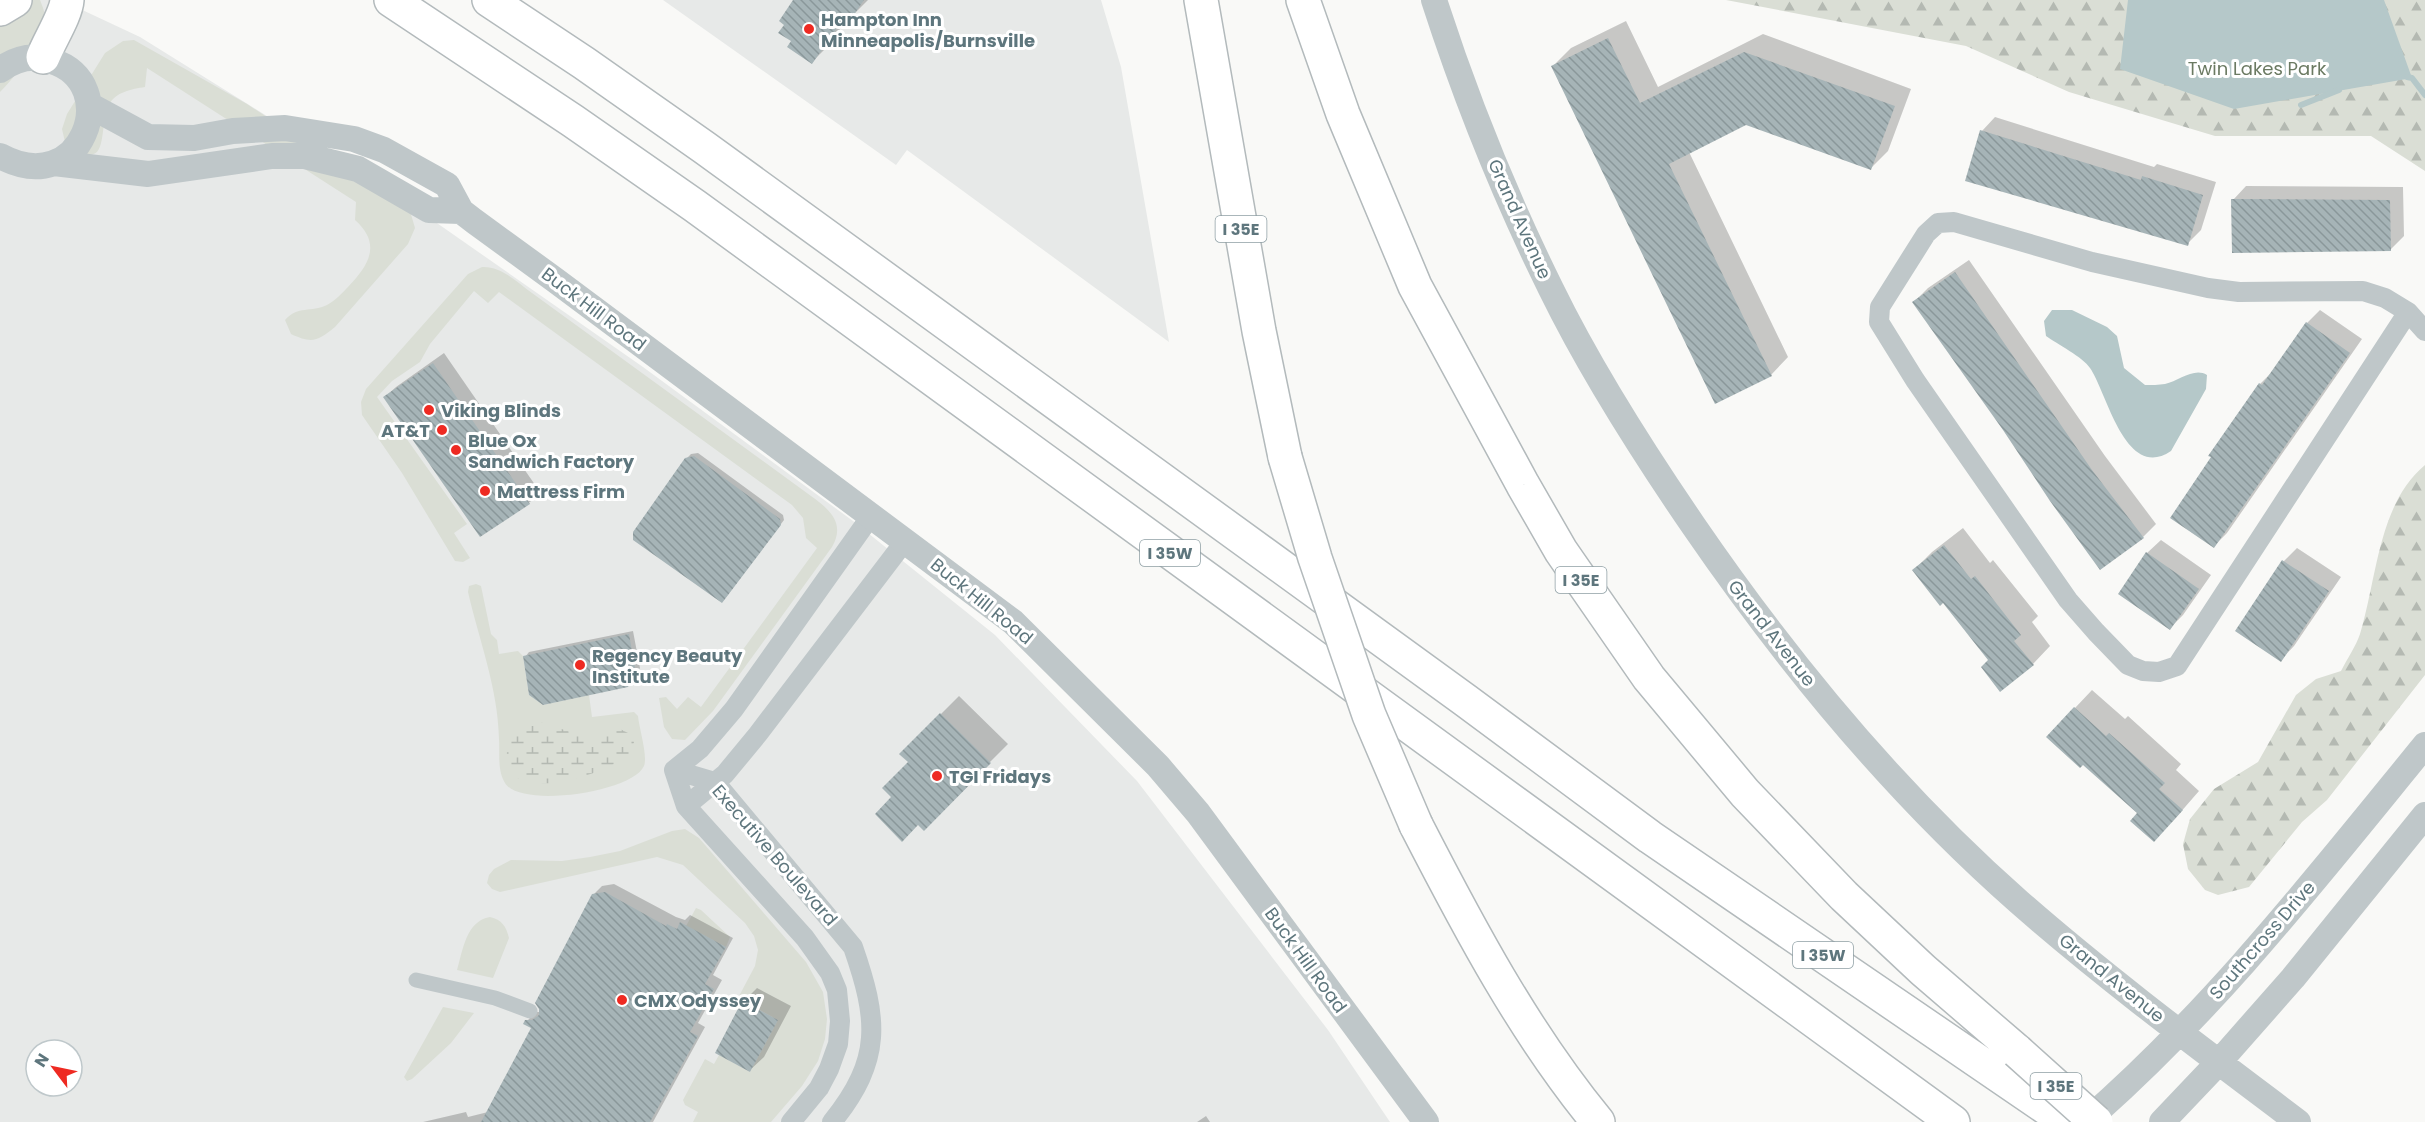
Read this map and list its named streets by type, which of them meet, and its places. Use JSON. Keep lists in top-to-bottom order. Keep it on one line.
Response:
{"streets":{"highway":["I 35E","I 35W"],"street":["Grand Avenue","Buck Hill Road","Executive Boulevard","Southcross Drive"]},"crossings":[["Grand Avenue","Southcross Drive"],["I 35E","I 35W"]],"parks":["Twin Lakes Park"],"places":["Hampton Inn Minneapolis/Burnsville","Viking Blinds","AT&T","Blue Ox Sandwich Factory","Mattress Firm","Regency Beauty Institute","TGI Fridays","CMX Odyssey"],"north":"top left"}
